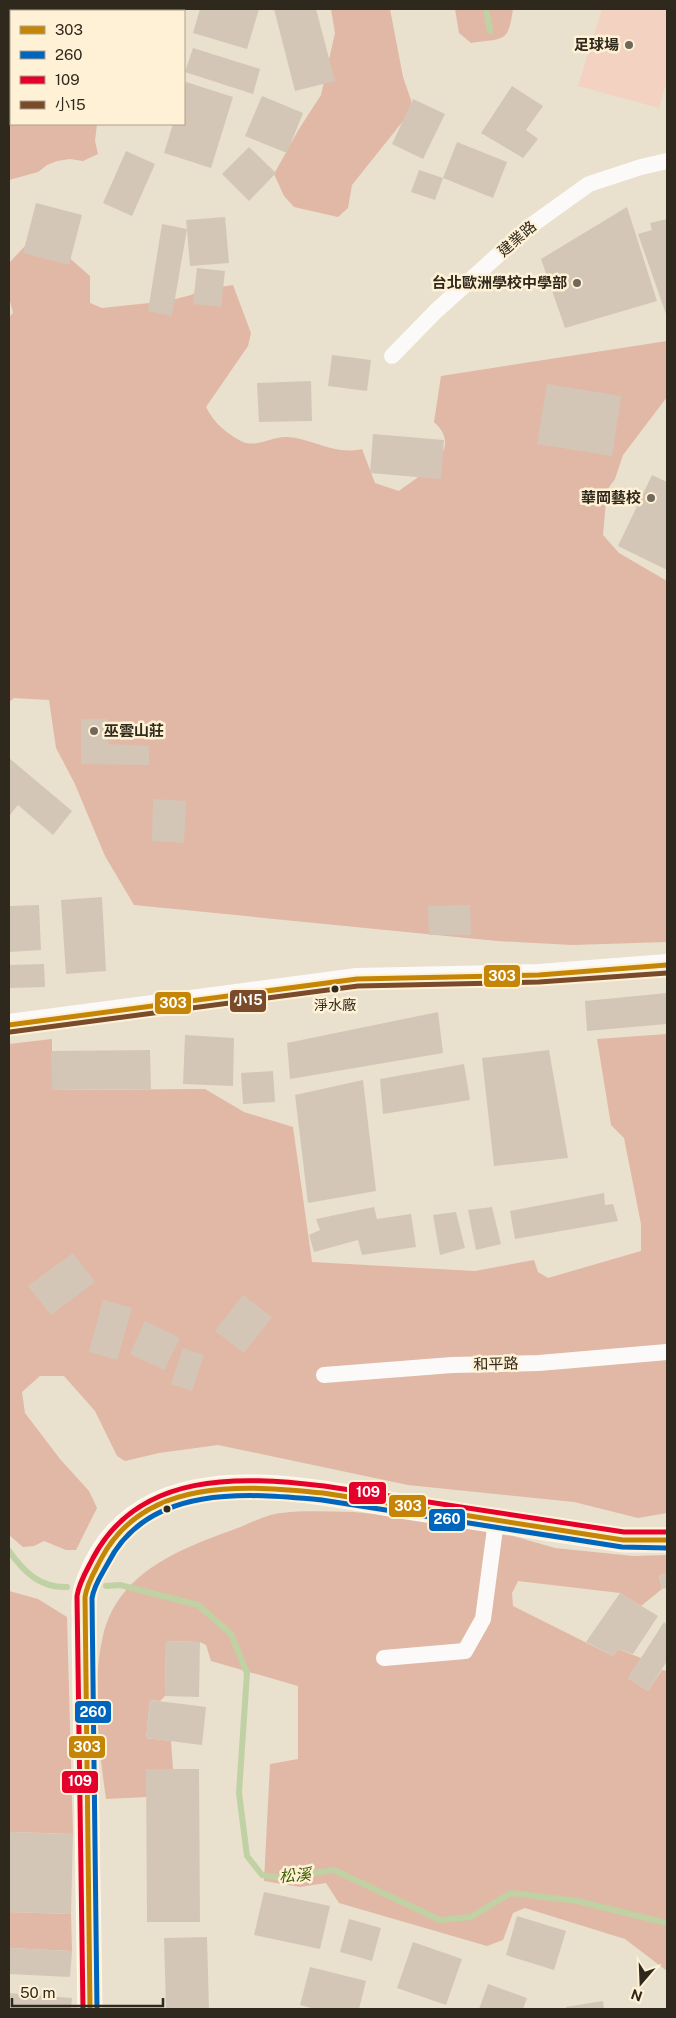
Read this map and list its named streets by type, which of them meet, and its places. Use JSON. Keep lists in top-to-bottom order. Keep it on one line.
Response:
{"streets":{"street":["建業路","和平路"]},"water":["松溪"],"places":["足球場","台北歐洲學校中學部","華岡藝校","巫雲山莊","淨水廠"],"lines":["transit line 303","transit line 小15","transit line 109","transit line 260"],"legend":["303","260","109","小15"],"scale_bar":"50 m","north":"bottom"}
